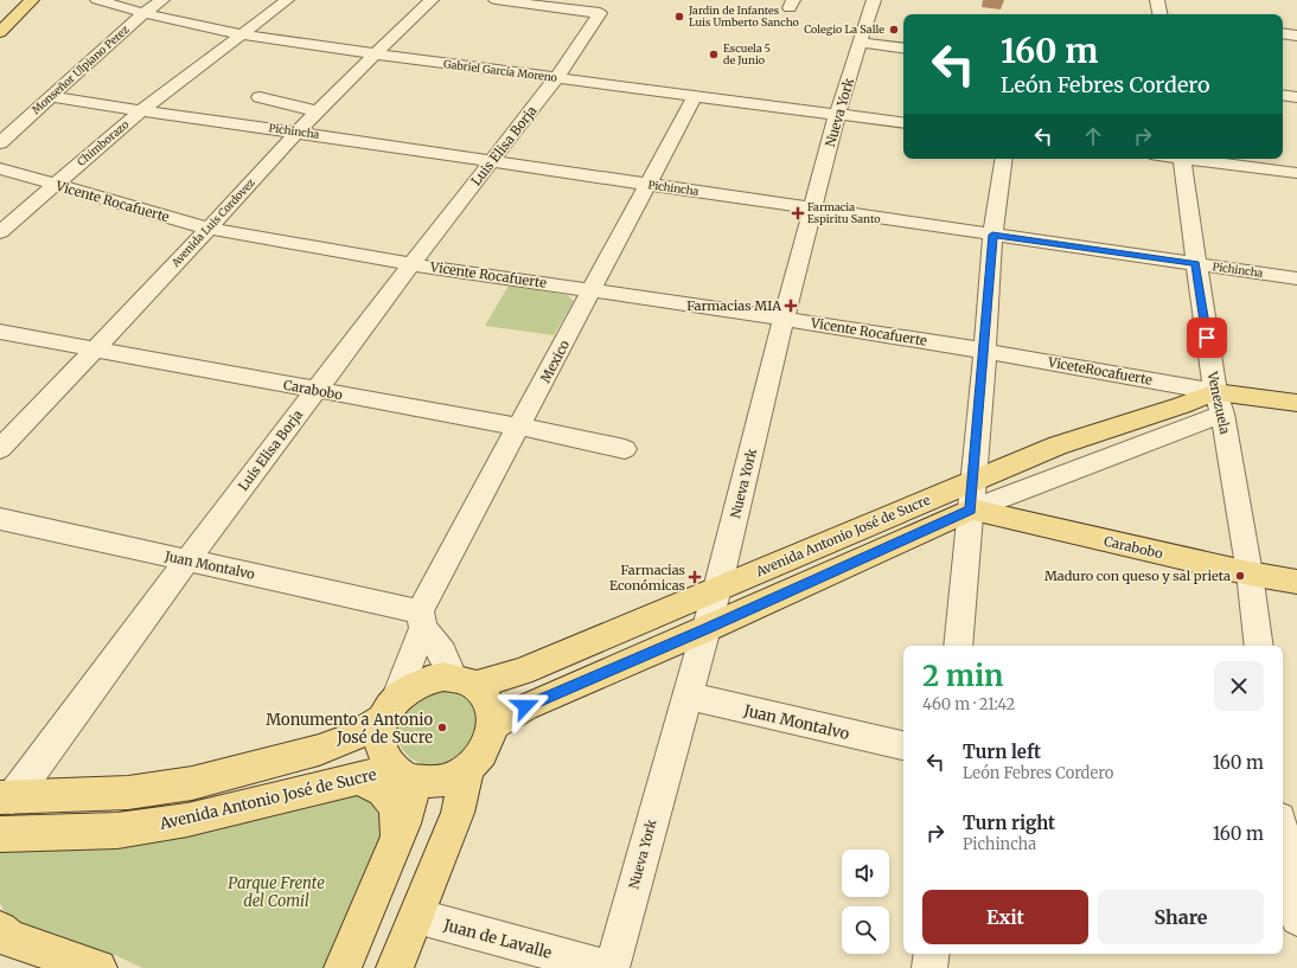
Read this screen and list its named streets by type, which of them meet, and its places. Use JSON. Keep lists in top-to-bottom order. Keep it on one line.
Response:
{"streets":{"main road":["Carabobo","Avenida Antonio José de Sucre"],"street":["Monseñor Ulpiano Perez","Gabriel García Moreno","Nueva York","Pichincha","Chimborazo","Luis Elisa Borja","Vicente Rocafuerte","Avenida Luis Cordovez","Mexico","ViceteRocafuerte","Venezuela","Juan Montalvo","Juan de Lavalle"]},"crossings":[["Monseñor Ulpiano Perez","Gabriel García Moreno"],["Monseñor Ulpiano Perez","Pichincha"],["Gabriel García Moreno","Nueva York"],["Gabriel García Moreno","Chimborazo"],["Gabriel García Moreno","Luis Elisa Borja"],["Gabriel García Moreno","Avenida Luis Cordovez"],["Gabriel García Moreno","Mexico"],["Nueva York","Pichincha"],["Nueva York","Vicente Rocafuerte"],["Nueva York","Avenida Antonio José de Sucre"],["Nueva York","Juan Montalvo"],["Pichincha","Chimborazo"],["Pichincha","Luis Elisa Borja"],["Pichincha","Avenida Luis Cordovez"],["Pichincha","Mexico"],["Pichincha","Venezuela"],["Chimborazo","Vicente Rocafuerte"],["Luis Elisa Borja","Vicente Rocafuerte"],["Luis Elisa Borja","Carabobo"],["Luis Elisa Borja","Juan Montalvo"],["Vicente Rocafuerte","Avenida Luis Cordovez"],["Vicente Rocafuerte","Mexico"],["Vicente Rocafuerte","ViceteRocafuerte"],["Avenida Luis Cordovez","Carabobo"],["Mexico","Carabobo"],["Mexico","Avenida Antonio José de Sucre"],["Mexico","Juan Montalvo"],["ViceteRocafuerte","Venezuela"],["ViceteRocafuerte","Avenida Antonio José de Sucre"],["Carabobo","Venezuela"],["Carabobo","Avenida Antonio José de Sucre"],["Venezuela","Avenida Antonio José de Sucre"]],"parks":["Parque Frente del Comil"],"places":{"other":["Jardin de Infantes Luis Umberto Sancho","Colegio La Salle","Escuela 5 de Junio","Maduro con queso y sal prieta","Monumento a Antonio José de Sucre"],"health":["Farmacia Espiritu Santo","Farmacias MIA","Farmacias Económicas"]},"page":{"turn":["160 m","León Febres Cordero"],"heading":["2 min","460 m · 21:42"],"list":[{"name":"Turn left","note":"León Febres Cordero","value":"160 m"},{"name":"Turn right","note":"Pichincha","value":"160 m"}],"buttons":["Exit","Share"]}}
